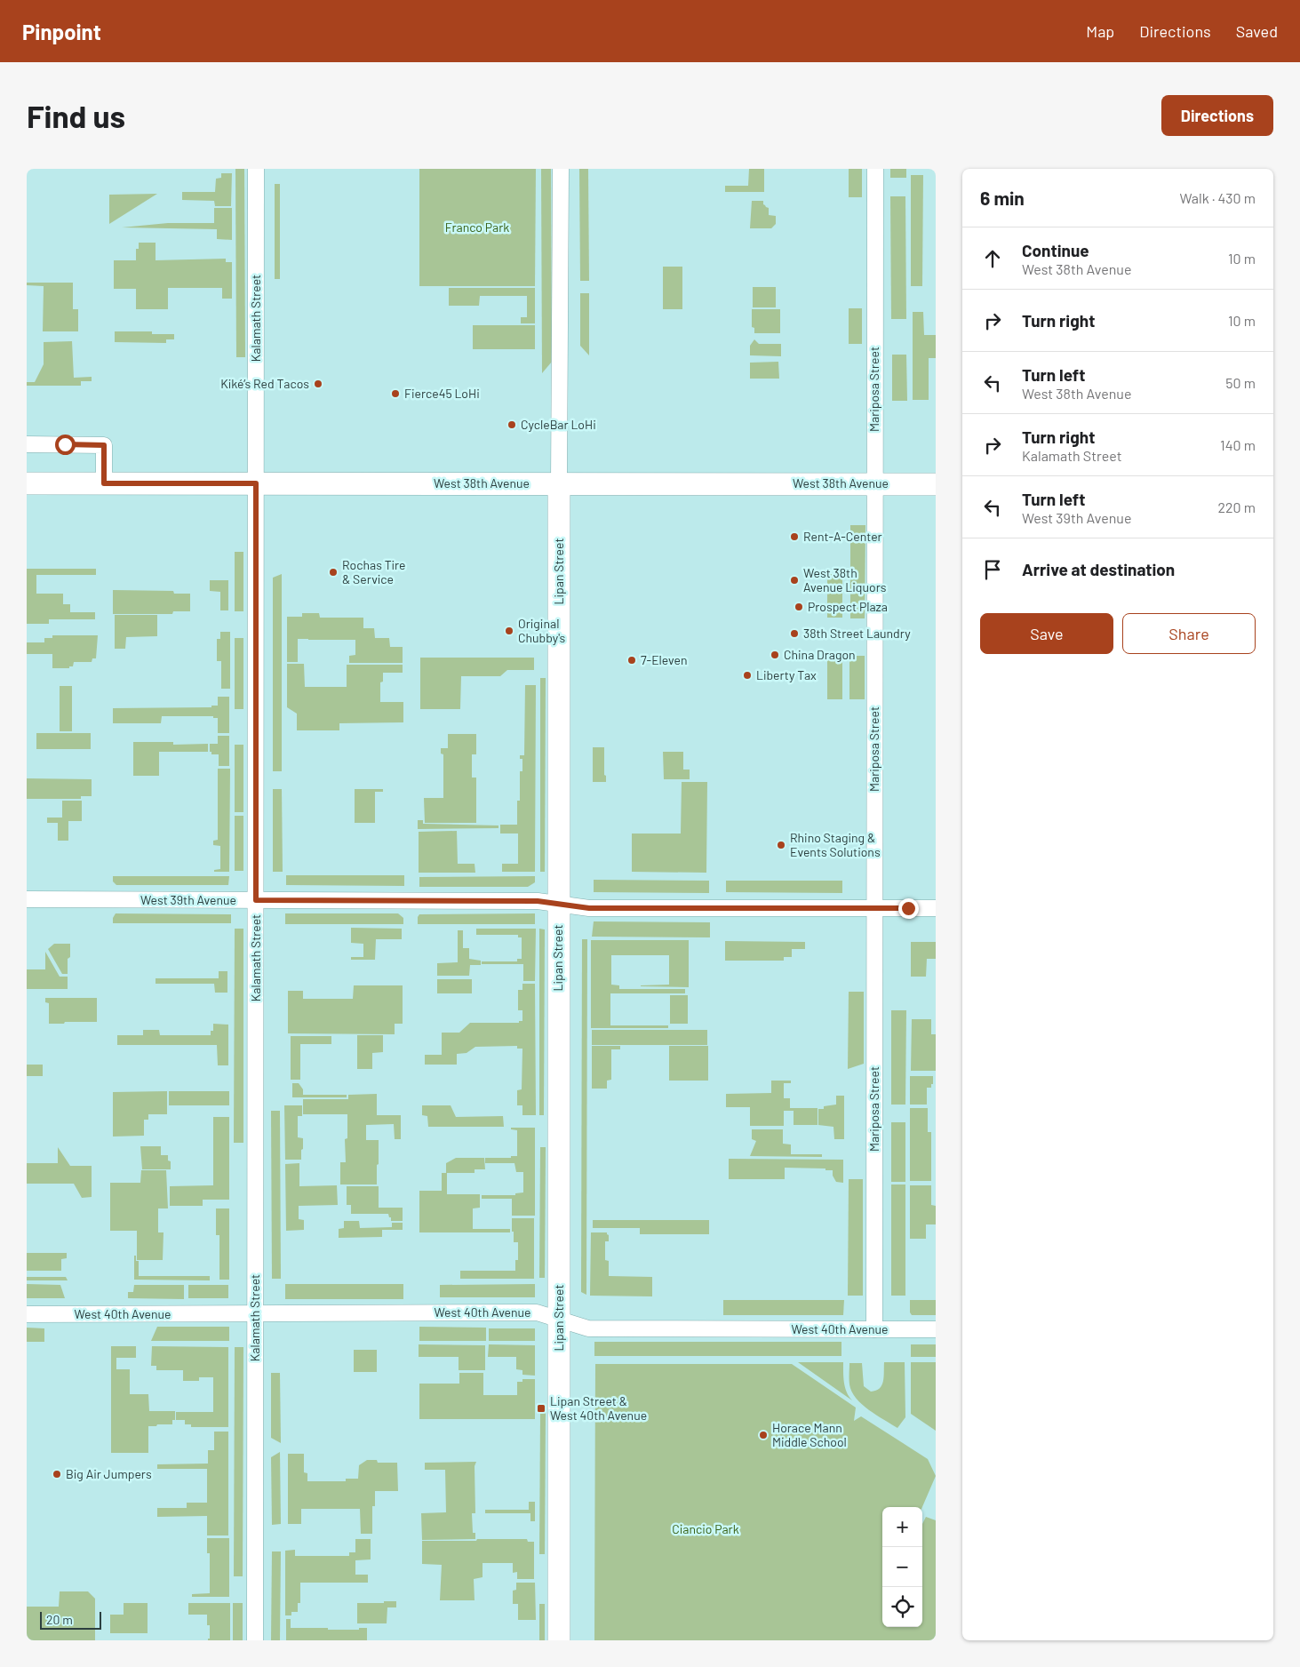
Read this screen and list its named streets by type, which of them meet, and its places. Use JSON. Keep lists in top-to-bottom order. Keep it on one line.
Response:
{"streets":{"street":["Kalamath Street","Mariposa Street","West 38th Avenue","Lipan Street","West 39th Avenue","West 40th Avenue"]},"crossings":[["Kalamath Street","West 38th Avenue"],["Kalamath Street","West 39th Avenue"],["Kalamath Street","West 40th Avenue"],["Mariposa Street","West 38th Avenue"],["Mariposa Street","West 39th Avenue"],["Mariposa Street","West 40th Avenue"],["West 38th Avenue","Lipan Street"],["Lipan Street","West 39th Avenue"],["Lipan Street","West 40th Avenue"]],"parks":["Franco Park","Ciancio Park"],"places":{"other":["Kiké’s Red Tacos","Fierce45 LoHi","CycleBar LoHi","Rent-A-Center","Rochas Tire & Service","West 38th Avenue Liquors","Prospect Plaza","Original Chubby's","38th Street Laundry","China Dragon","7-Eleven","Liberty Tax","Rhino Staging & Events Solutions","Horace Mann Middle School","Big Air Jumpers"],"transit":["Lipan Street & West 40th Avenue"]},"scale_bar":"20 m","page":{"header":"Pinpoint","nav":["Map","Directions","Saved"],"buttons":["Directions",["Save","Share"]],"title":"Find us","heading":["6 min","Walk · 430 m"],"list":[["Continue","West 38th Avenue","10 m"],["Turn right","10 m"],["Turn left","West 38th Avenue","50 m"],["Turn right","Kalamath Street","140 m"],["Turn left","West 39th Avenue","220 m"],"Arrive at destination"],"map_buttons":["+","−"],"scale":"20 m"}}
